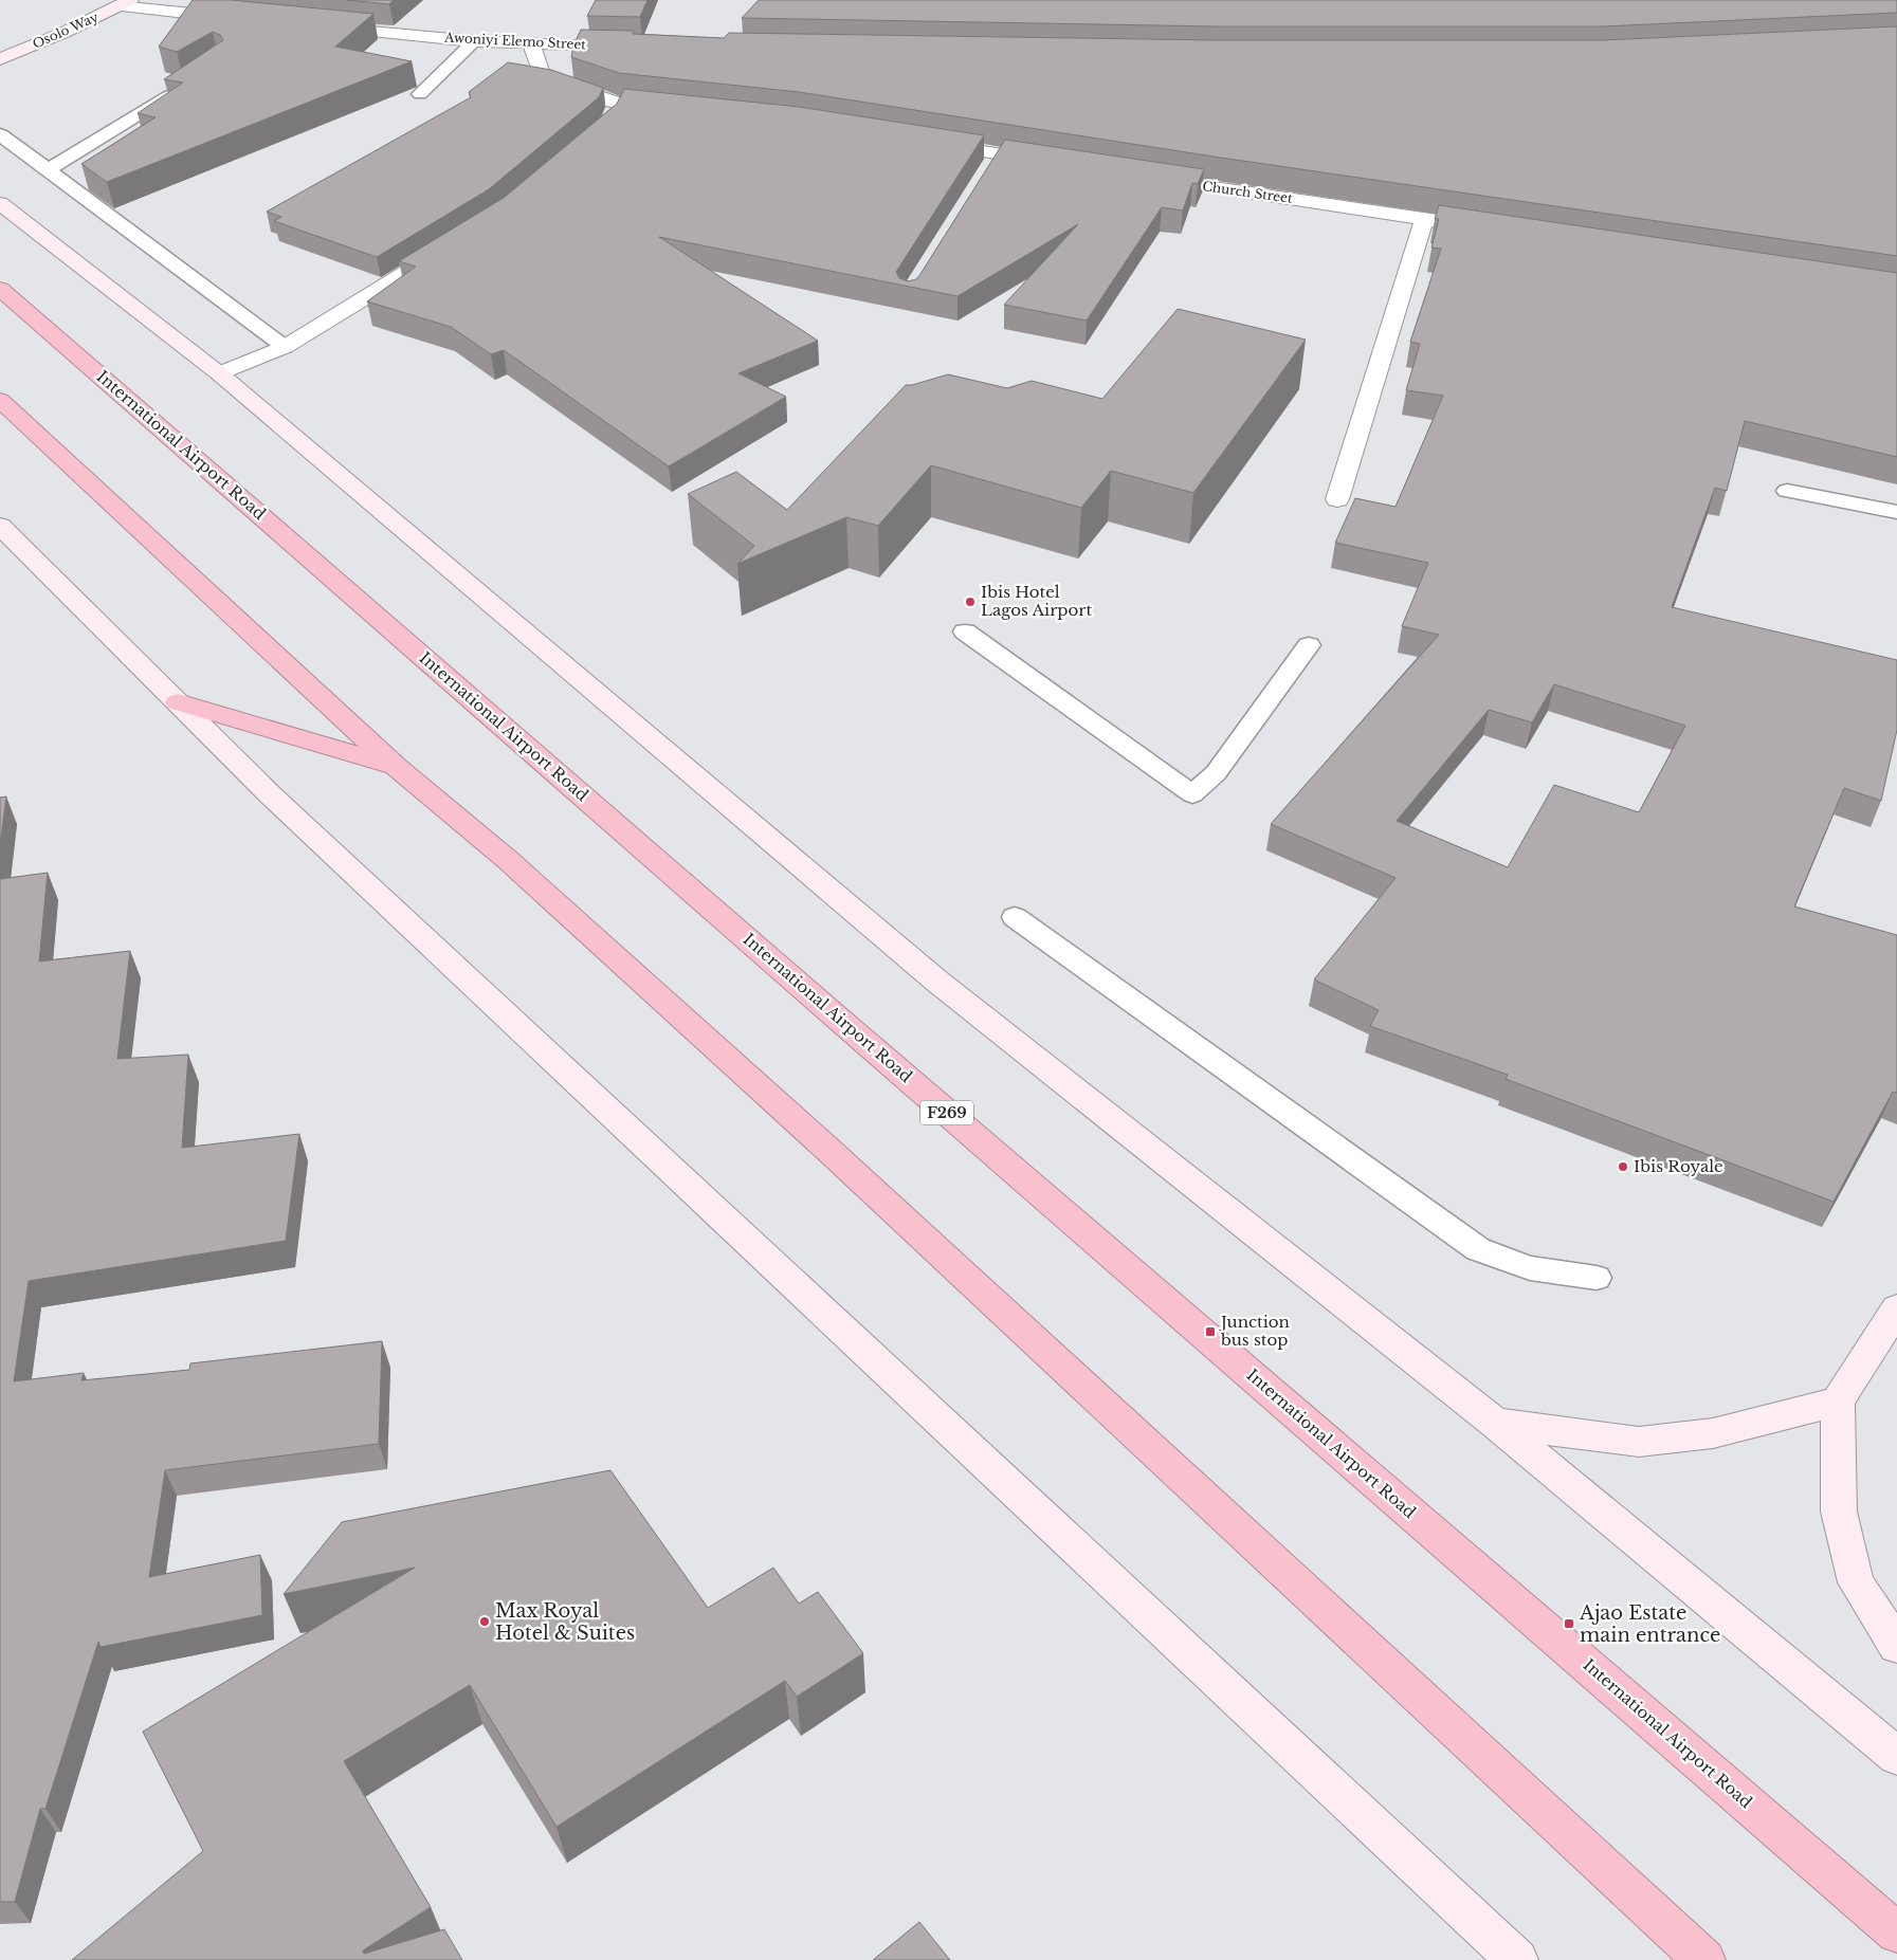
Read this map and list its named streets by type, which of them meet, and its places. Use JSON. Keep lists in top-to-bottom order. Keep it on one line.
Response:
{"streets":{"highway":["International Airport Road","F269"],"main road":["Osolo Way"],"street":["Awoniyi Elemo Street","Church Street"]},"places":{"other":["Ibis Hotel Lagos Airport","Ibis Royale","Max Royal Hotel & Suites"],"transit":["Junction bus stop","Ajao Estate main entrance"]}}
